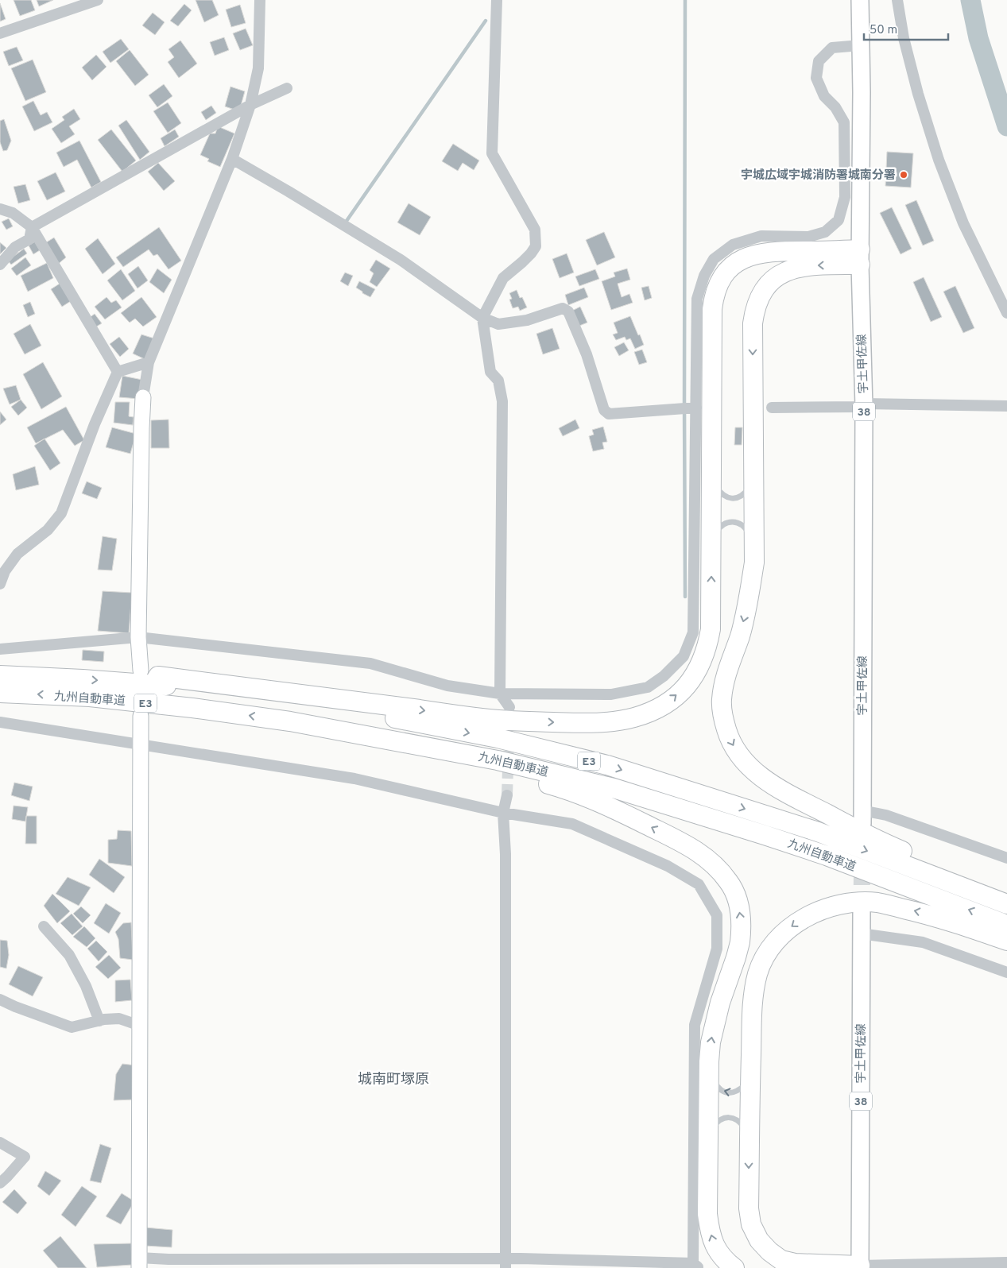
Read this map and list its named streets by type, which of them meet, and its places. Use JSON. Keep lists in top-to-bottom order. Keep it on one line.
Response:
{"streets":{"highway":["九州自動車道","E3"],"main road":["宇土甲佐線","38"]},"districts":["城南町塚原"],"places":["宇城広域宇城消防署城南分署"],"scale_bar":"50 m"}
